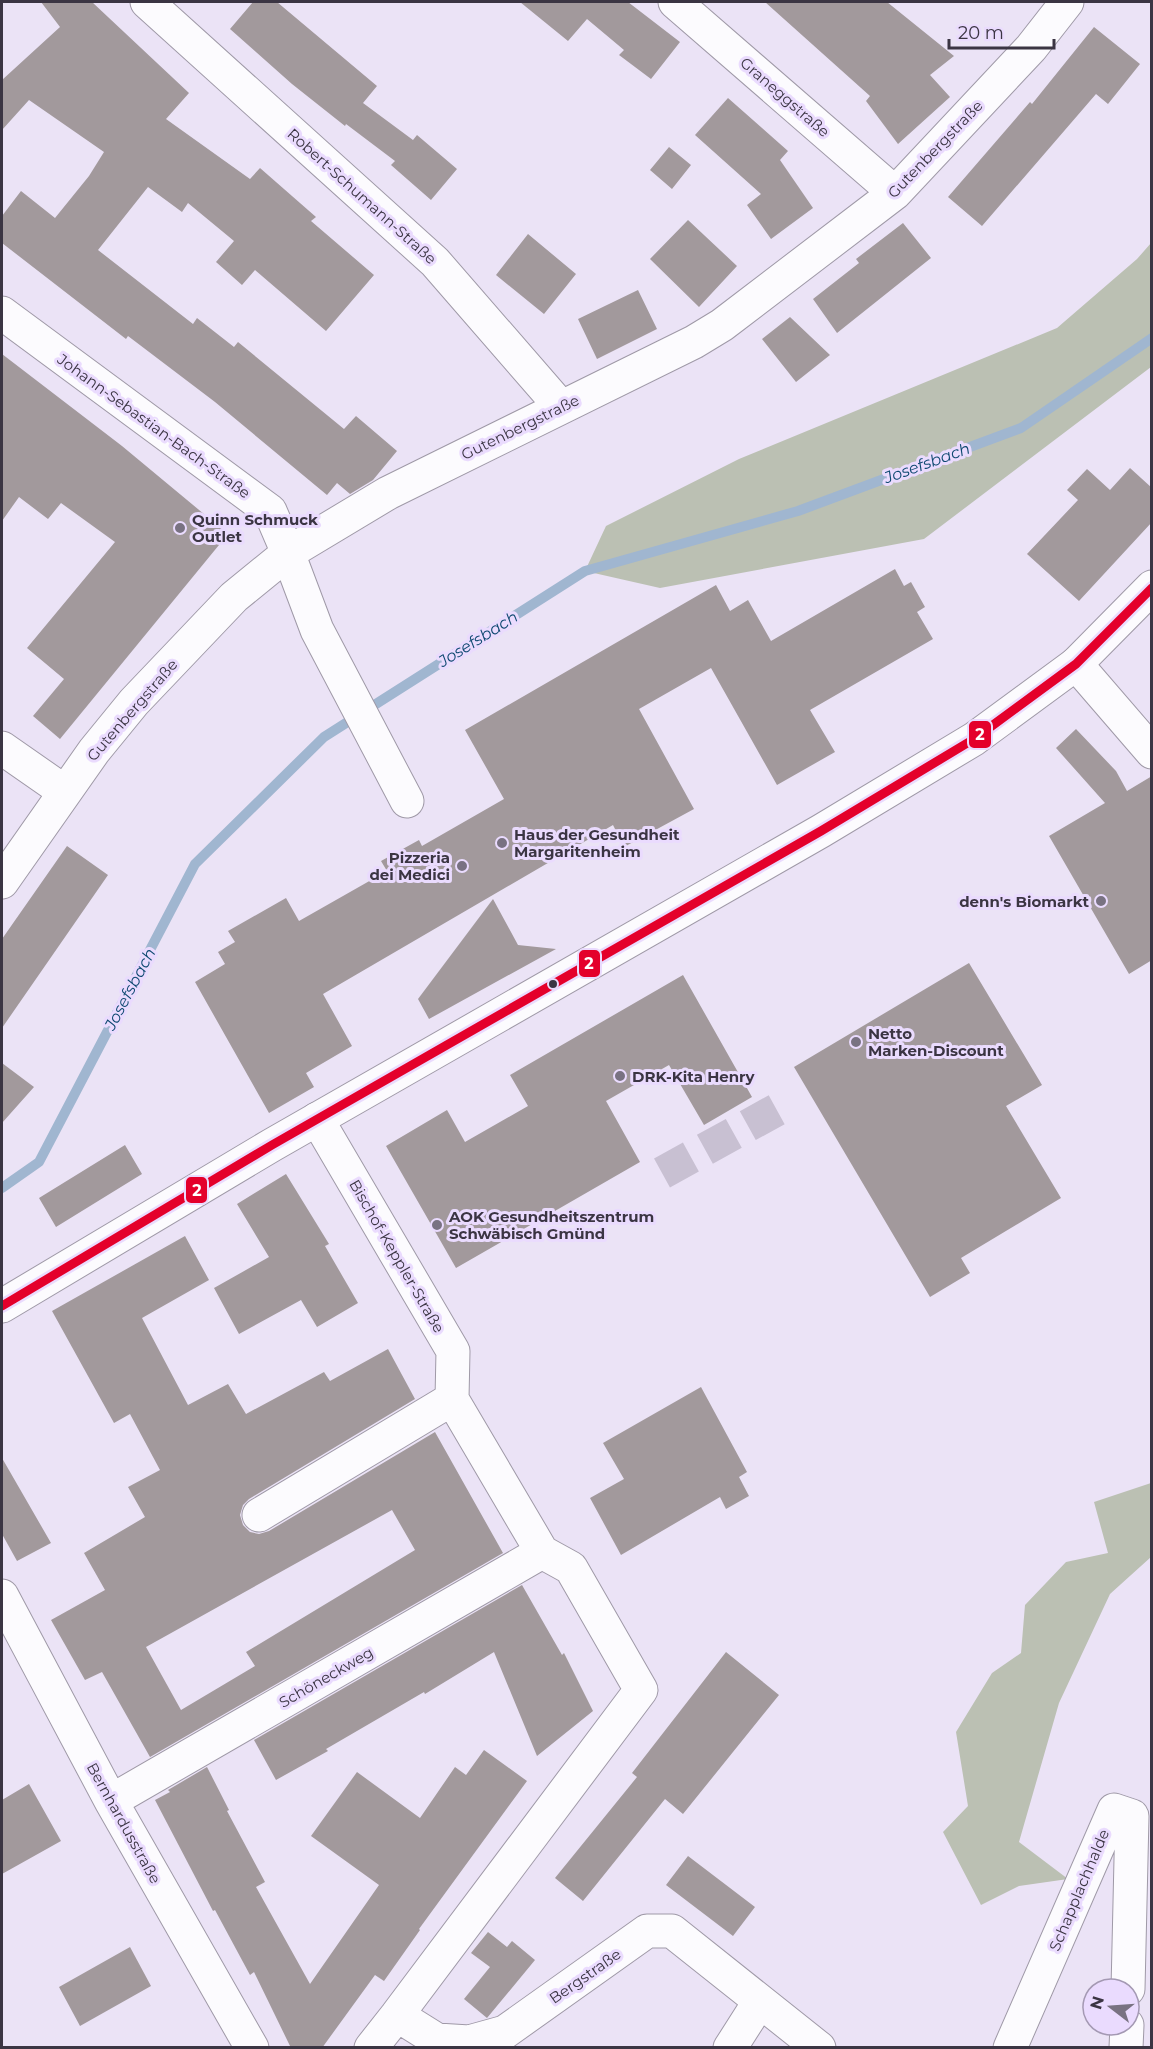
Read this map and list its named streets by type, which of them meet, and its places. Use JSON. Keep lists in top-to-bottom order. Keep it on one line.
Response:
{"streets":{"street":["Graneggstraße","Gutenbergstraße","Robert-Schumann-Straße","Johann-Sebastian-Bach-Straße","Bischof-Keppler-Straße","Schöneckweg","Bernhardusstraße","Schapplachhalde","Bergstraße"]},"crossings":[["Graneggstraße","Gutenbergstraße"],["Gutenbergstraße","Robert-Schumann-Straße"],["Gutenbergstraße","Johann-Sebastian-Bach-Straße"],["Schöneckweg","Bernhardusstraße"]],"water":["Josefsbach"],"places":["Quinn Schmuck Outlet","Haus der Gesundheit Margaritenheim","Pizzeria dei Medici","denn's Biomarkt","Netto Marken-Discount","DRK-Kita Henry","AOK Gesundheitszentrum Schwäbisch Gmünd"],"lines":["transit line 2"],"scale_bar":"20 m","north":"left"}
